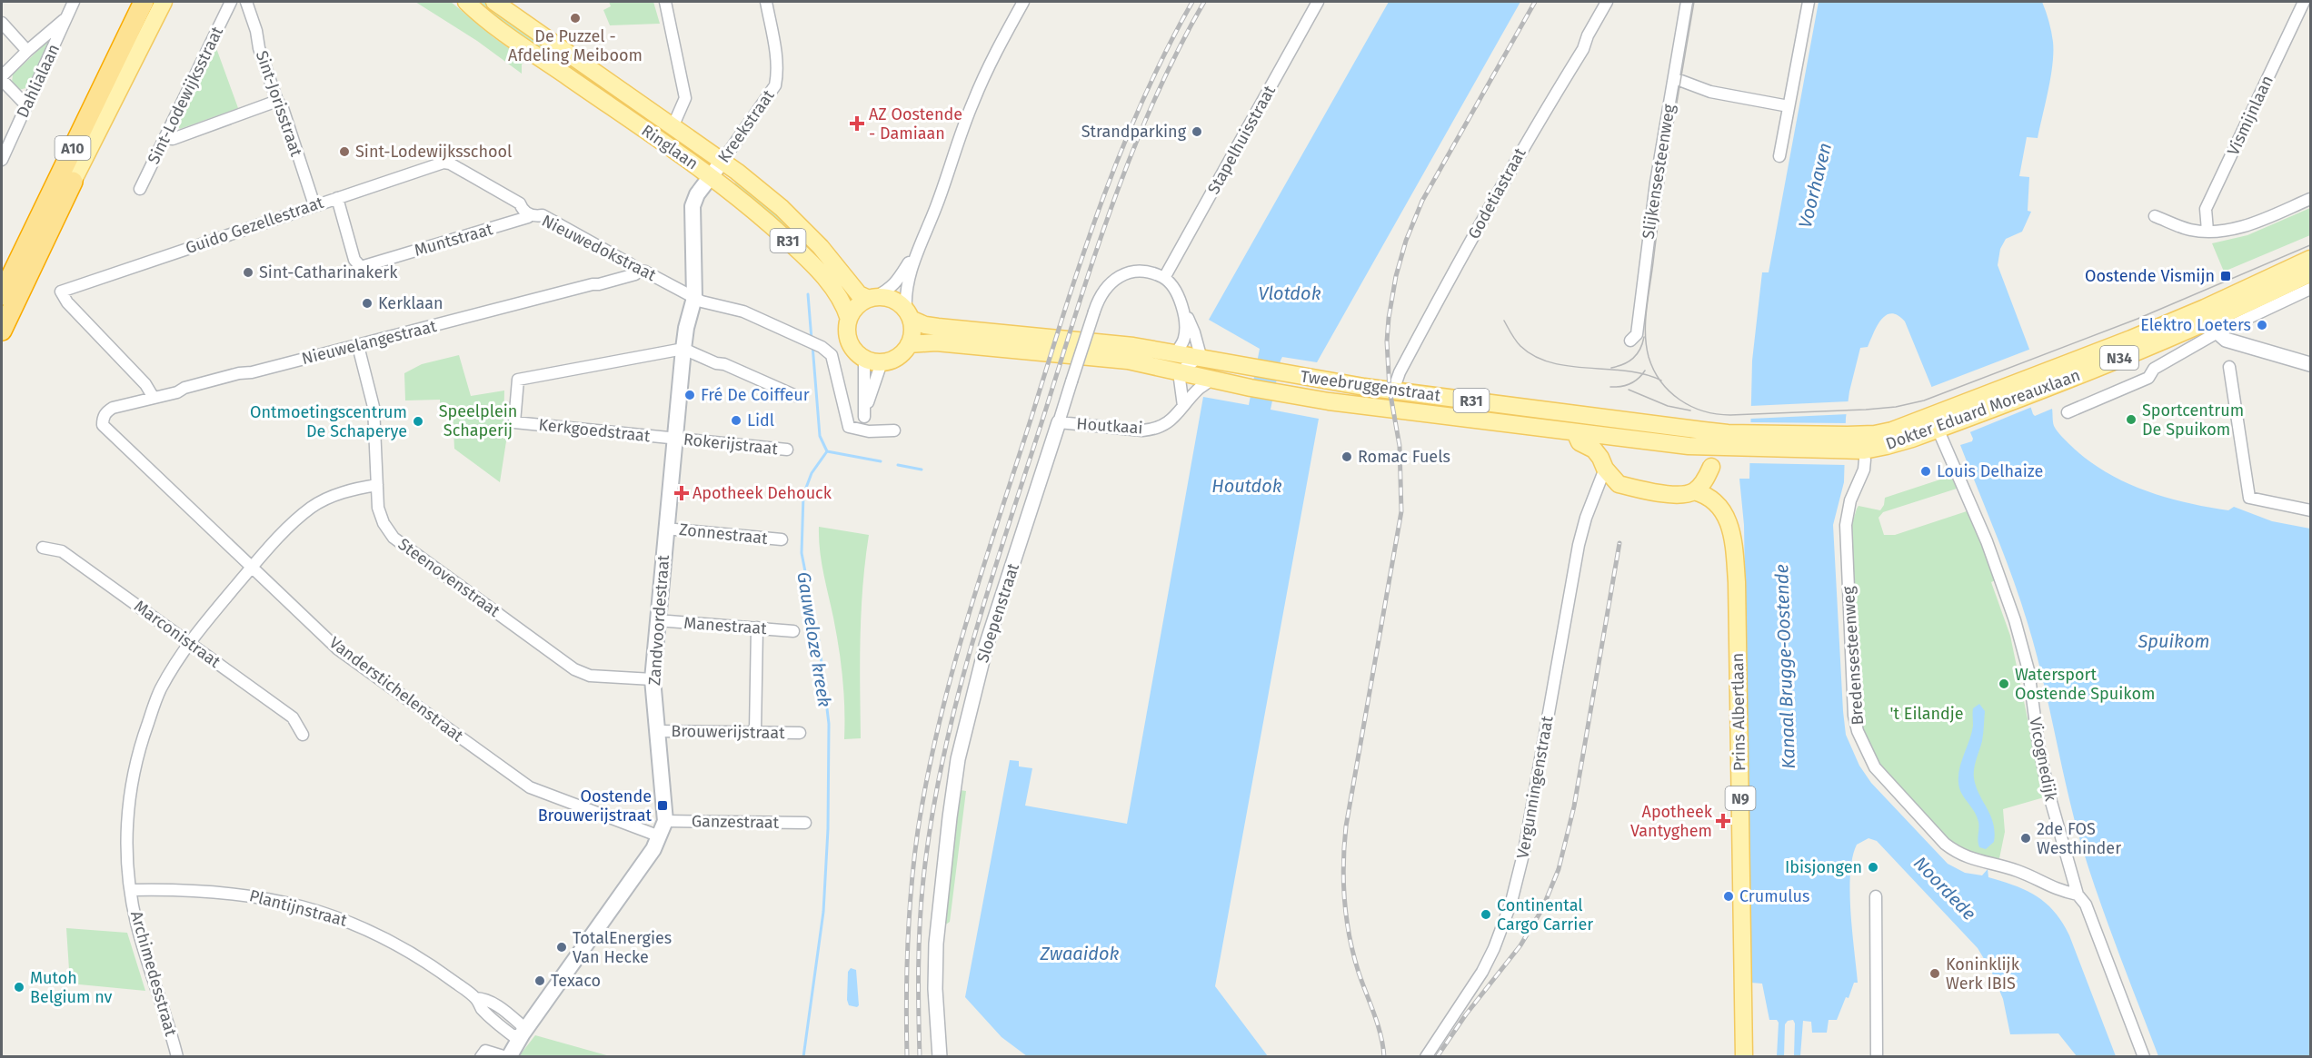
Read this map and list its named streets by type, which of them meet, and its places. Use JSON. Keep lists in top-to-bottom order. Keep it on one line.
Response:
{"streets":{"highway":["A10"],"main road":["Kreekstraat","Ringlaan","R31","N34","Tweebruggenstraat","Dokter Eduard Moreauxlaan","Zandvoordestraat","Prins Albertlaan","N9"],"street":["Dahlialaan","Sint-Lodewijksstraat","Sint-Jorisstraat","Vismijnlaan","Stapelhuisstraat","Slijkensesteenweg","Godetiastraat","Guido Gezellestraat","Muntstraat","Nieuwedokstraat","Nieuwelangestraat","Houtkaai","Kerkgoedstraat","Rokerijstraat","Zonnestraat","Steenovenstraat","Sloepenstraat","Manestraat","Marconistraat","Bredensesteenweg","Vanderstichelenstraat","Brouwerijstraat","Vicognedijk","Vergunningenstraat","Ganzestraat","Plantijnstraat","Archimedesstraat"]},"crossings":[["Sint-Jorisstraat","Guido Gezellestraat"],["Kreekstraat","Ringlaan"],["Kreekstraat","Zandvoordestraat"],["Stapelhuisstraat","Sloepenstraat"],["Ringlaan","R31"],["Ringlaan","Tweebruggenstraat"],["Ringlaan","Zandvoordestraat"],["Godetiastraat","Tweebruggenstraat"],["Guido Gezellestraat","Muntstraat"],["Guido Gezellestraat","Nieuwedokstraat"],["Guido Gezellestraat","Nieuwelangestraat"],["Muntstraat","Nieuwedokstraat"],["R31","Tweebruggenstraat"],["Nieuwedokstraat","Nieuwelangestraat"],["Nieuwedokstraat","Zandvoordestraat"],["Nieuwelangestraat","Steenovenstraat"],["Nieuwelangestraat","Vanderstichelenstraat"],["Tweebruggenstraat","Dokter Eduard Moreauxlaan"],["Tweebruggenstraat","Houtkaai"],["Tweebruggenstraat","Bredensesteenweg"],["Tweebruggenstraat","Prins Albertlaan"],["Dokter Eduard Moreauxlaan","Bredensesteenweg"],["Dokter Eduard Moreauxlaan","Vicognedijk"],["Houtkaai","Sloepenstraat"],["Kerkgoedstraat","Rokerijstraat"],["Kerkgoedstraat","Zandvoordestraat"],["Rokerijstraat","Zandvoordestraat"],["Zonnestraat","Zandvoordestraat"],["Steenovenstraat","Zandvoordestraat"],["Steenovenstraat","Archimedesstraat"],["Zandvoordestraat","Manestraat"],["Zandvoordestraat","Vanderstichelenstraat"],["Zandvoordestraat","Brouwerijstraat"],["Zandvoordestraat","Ganzestraat"],["Zandvoordestraat","Plantijnstraat"],["Marconistraat","Archimedesstraat"],["Bredensesteenweg","Vicognedijk"],["Vanderstichelenstraat","Archimedesstraat"],["Plantijnstraat","Archimedesstraat"]],"water":["Voorhaven","Vlotdok","Houtdok","Gauweloze kreek","Spuikom","Kanaal Brugge-Oostende","Noordede","Zwaaidok"],"parks":["Speelplein Schaperij","'t Eilandje"],"places":{"other":["De Puzzel - Afdeling Meiboom","Strandparking","Sint-Lodewijksschool","Sint-Catharinakerk","Kerklaan","Elektro Loeters","Fré De Coiffeur","Sportcentrum De Spuikom","Lidl","Ontmoetingscentrum De Schaperye","Romac Fuels","Louis Delhaize","Watersport Oostende Spuikom","2de FOS Westhinder","Ibisjongen","Crumulus","Continental Cargo Carrier","TotalEnergies Van Hecke","Koninklijk Werk IBIS","Texaco","Mutoh Belgium nv"],"health":["AZ Oostende - Damiaan","Apotheek Dehouck","Apotheek Vantyghem"],"transit":["Oostende Vismijn","Oostende Brouwerijstraat"]}}
